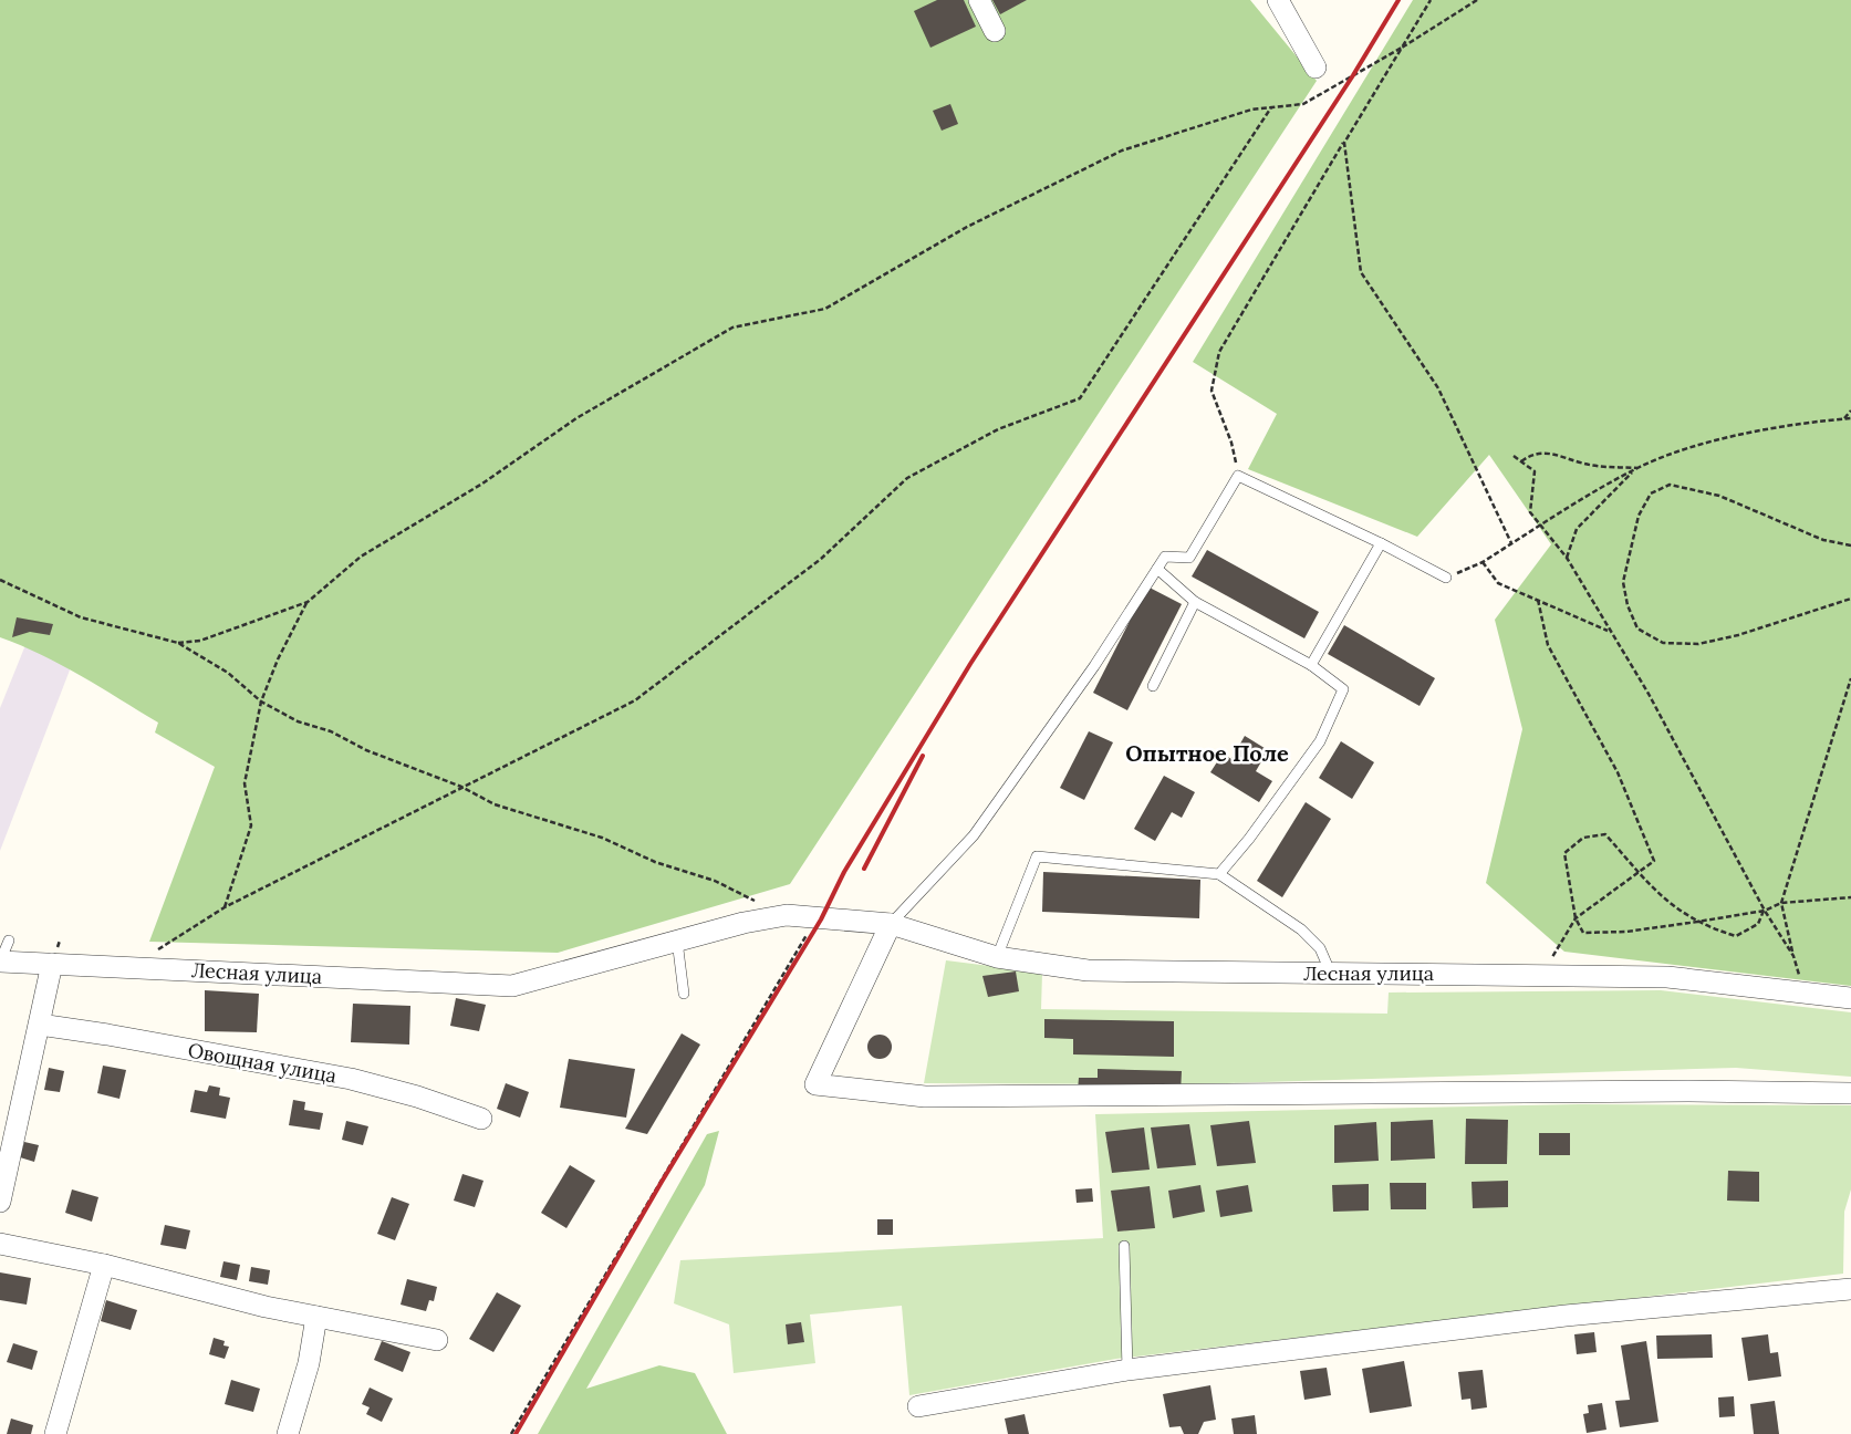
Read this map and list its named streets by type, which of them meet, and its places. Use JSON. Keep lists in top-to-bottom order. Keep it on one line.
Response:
{"streets":{"street":["Лесная улица","Овощная улица"]},"districts":["Опытное Поле"]}
